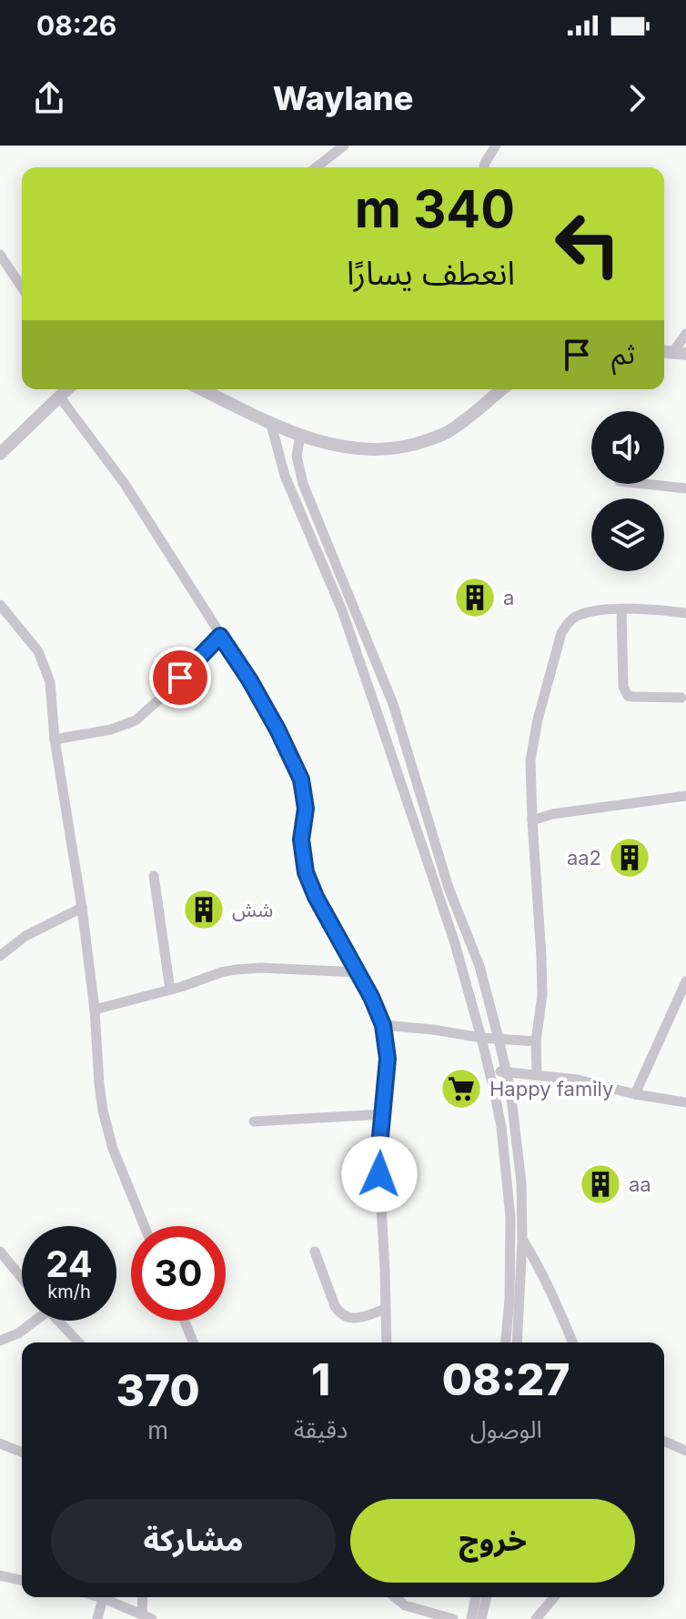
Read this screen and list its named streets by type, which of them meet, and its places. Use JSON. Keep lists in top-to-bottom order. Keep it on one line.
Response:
{"places":{"building":["a","aa2","شش","aa"],"supermarket":["Happy family"]},"page":{"status":"08:26","header":"Waylane","turn":["340 m","انعطف يسارًا"],"then":"ثم","speed":"24 km/h","limit":"30","eta":["08:27","الوصول","1","دقيقة","370","m"],"buttons":["خروج","مشاركة"]}}
